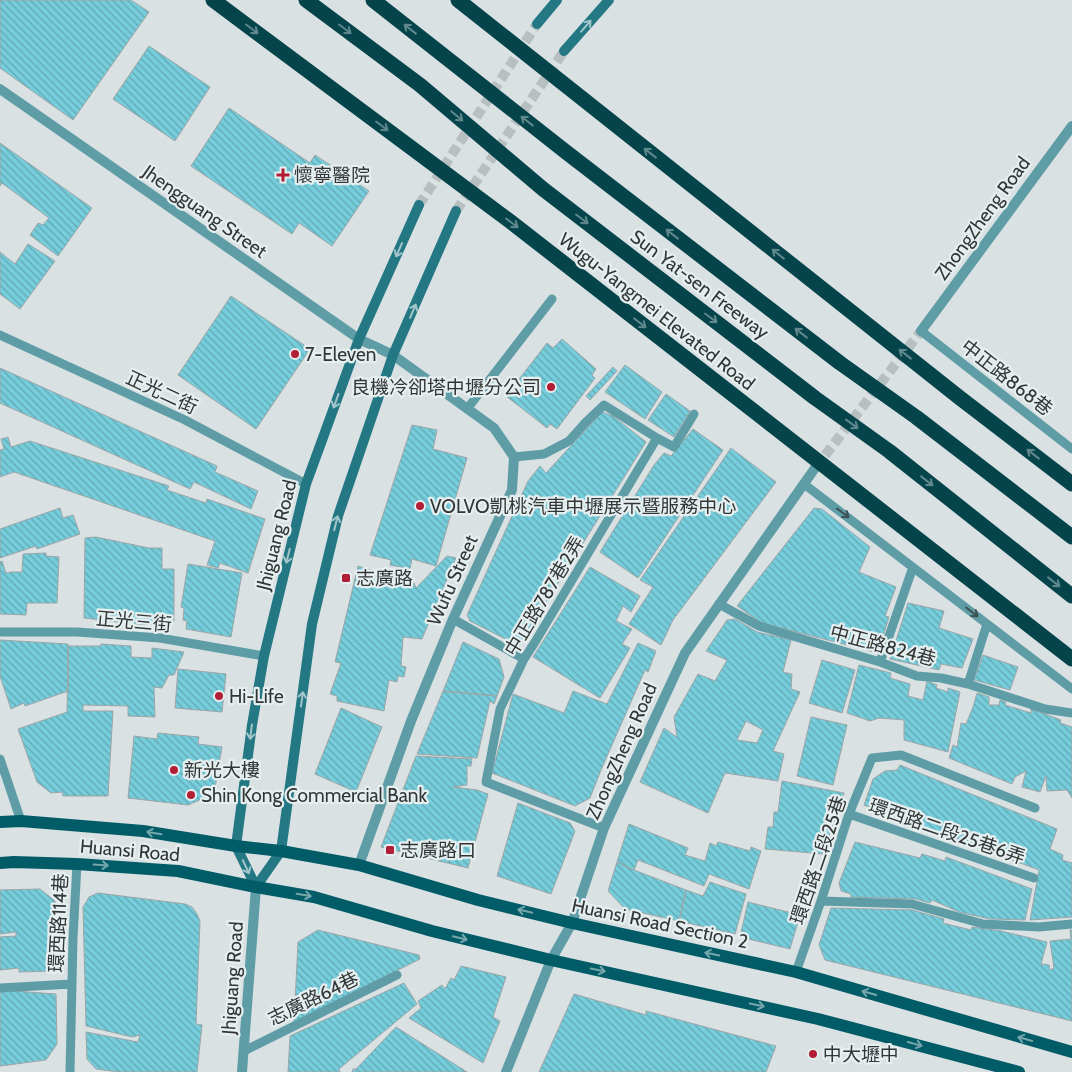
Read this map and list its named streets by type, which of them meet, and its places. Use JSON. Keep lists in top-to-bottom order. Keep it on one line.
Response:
{"streets":{"highway":["Sun Yat-sen Freeway","Wugu-Yangmei Elevated Road"],"main road":["Jhiguang Road","Huansi Road","Huansi Road Section 2"],"street":["Jhengguang Street","ZhongZheng Road","Wufu Street"],"lane":["中正路868巷","正光二街","中正路787巷2弄","正光三街","中正路824巷","環西路二段25巷6弄","環西路二段25巷","環西路114巷","志廣路64巷"]},"crossings":[["Jhengguang Street","Jhiguang Road"],["ZhongZheng Road","中正路868巷"],["ZhongZheng Road","中正路787巷2弄"],["ZhongZheng Road","中正路824巷"],["ZhongZheng Road","Huansi Road Section 2"],["正光二街","Jhiguang Road"],["Jhiguang Road","正光三街"],["Jhiguang Road","Huansi Road"],["Jhiguang Road","Huansi Road Section 2"],["Jhiguang Road","志廣路64巷"],["Wufu Street","Huansi Road Section 2"],["環西路二段25巷6弄","環西路二段25巷"],["Huansi Road","環西路114巷"],["Huansi Road","Huansi Road Section 2"],["環西路二段25巷","Huansi Road Section 2"]],"one_way":["Wugu-Yangmei Elevated Road"],"places":{"health":["懷寧醫院"],"other":["7-Eleven","良機冷卻塔中壢分公司","VOLVO凱桃汽車中壢展示暨服務中心","Hi-Life","新光大樓","Shin Kong Commercial Bank","中大壢中"],"transit":["志廣路","志廣路口"]}}
